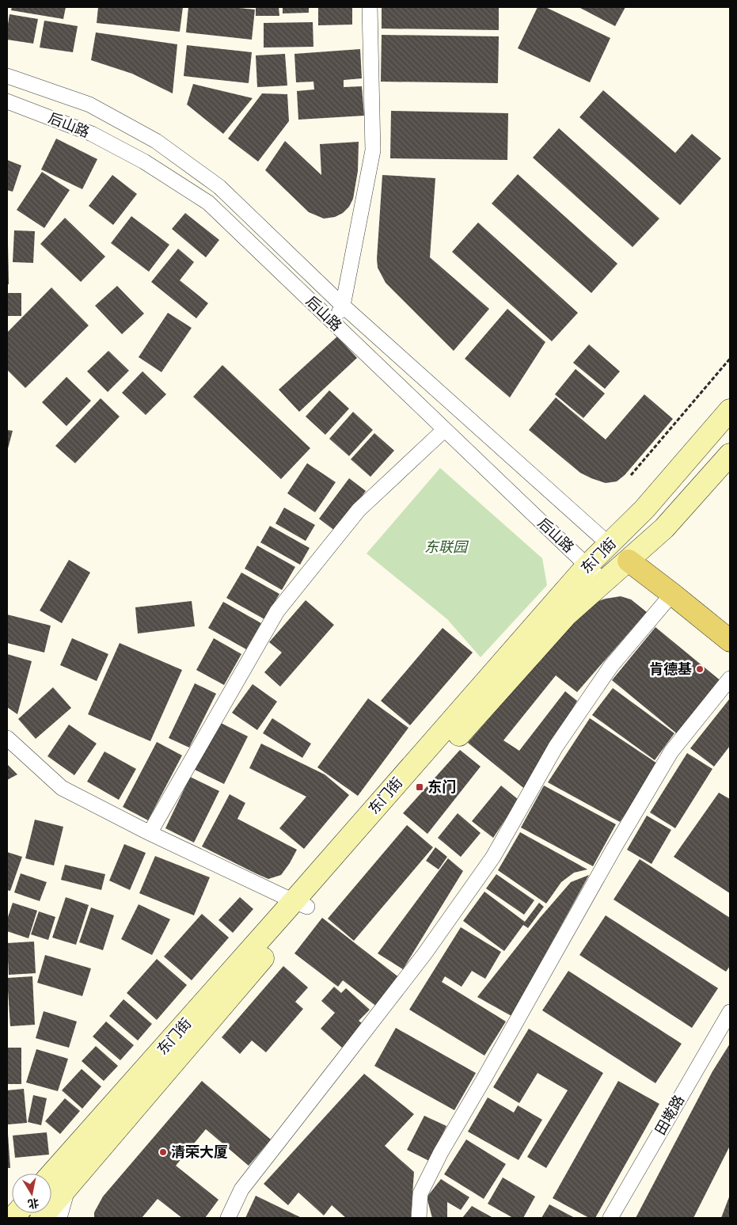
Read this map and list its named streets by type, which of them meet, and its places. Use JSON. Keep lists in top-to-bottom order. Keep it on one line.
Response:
{"streets":{"street":["后山路","东门街","田墘路"]},"crossings":[["后山路","东门街"]],"parks":["东联园"],"places":{"other":["肯德基","清荣大厦"],"transit":["东门"]},"north":"bottom"}
